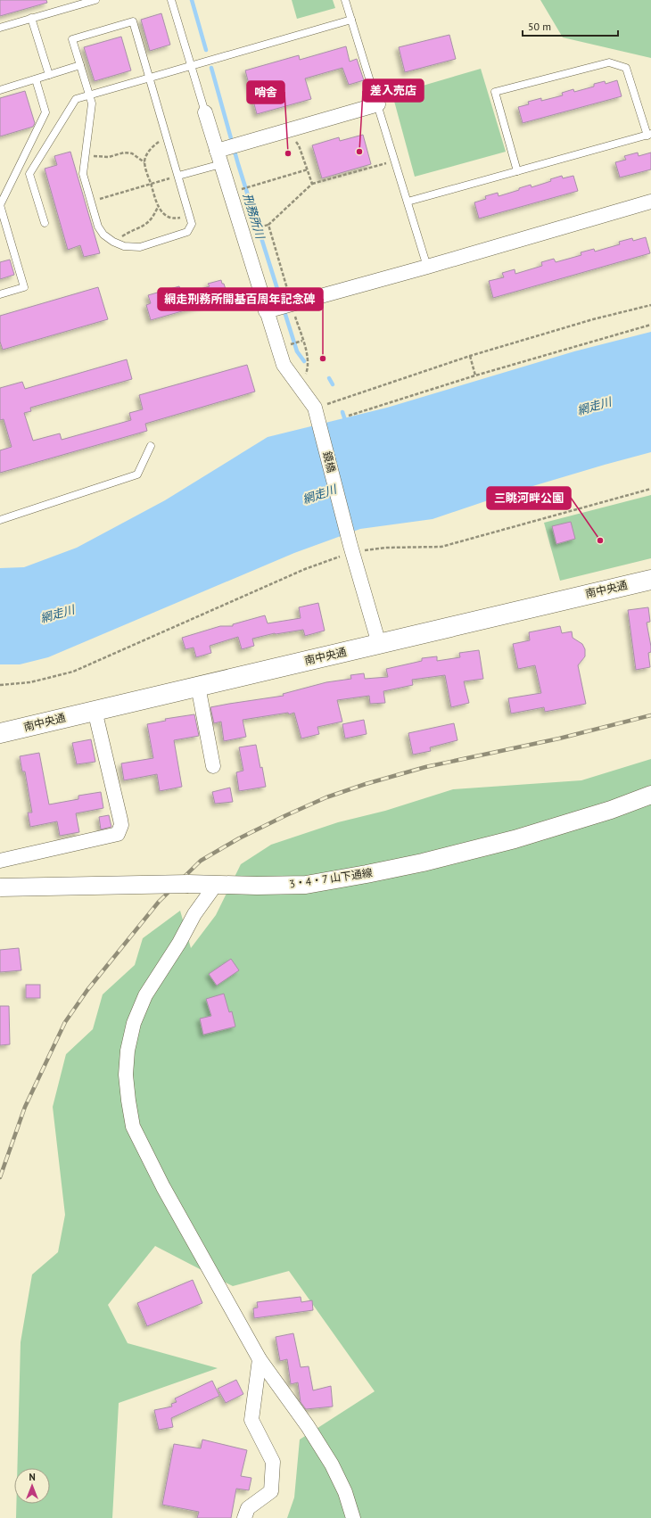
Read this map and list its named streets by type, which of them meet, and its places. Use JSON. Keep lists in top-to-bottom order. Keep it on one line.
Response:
{"streets":{"highway":["南中央通"],"street":["鏡橋","3・4・7 山下通線"]},"crossings":[["鏡橋","南中央通"]],"water":["刑務所川","網走川"],"places":["差入売店","哨舎","網走刑務所開基百周年記念碑","三眺河畔公園"],"scale_bar":"50 m","north":"top"}
